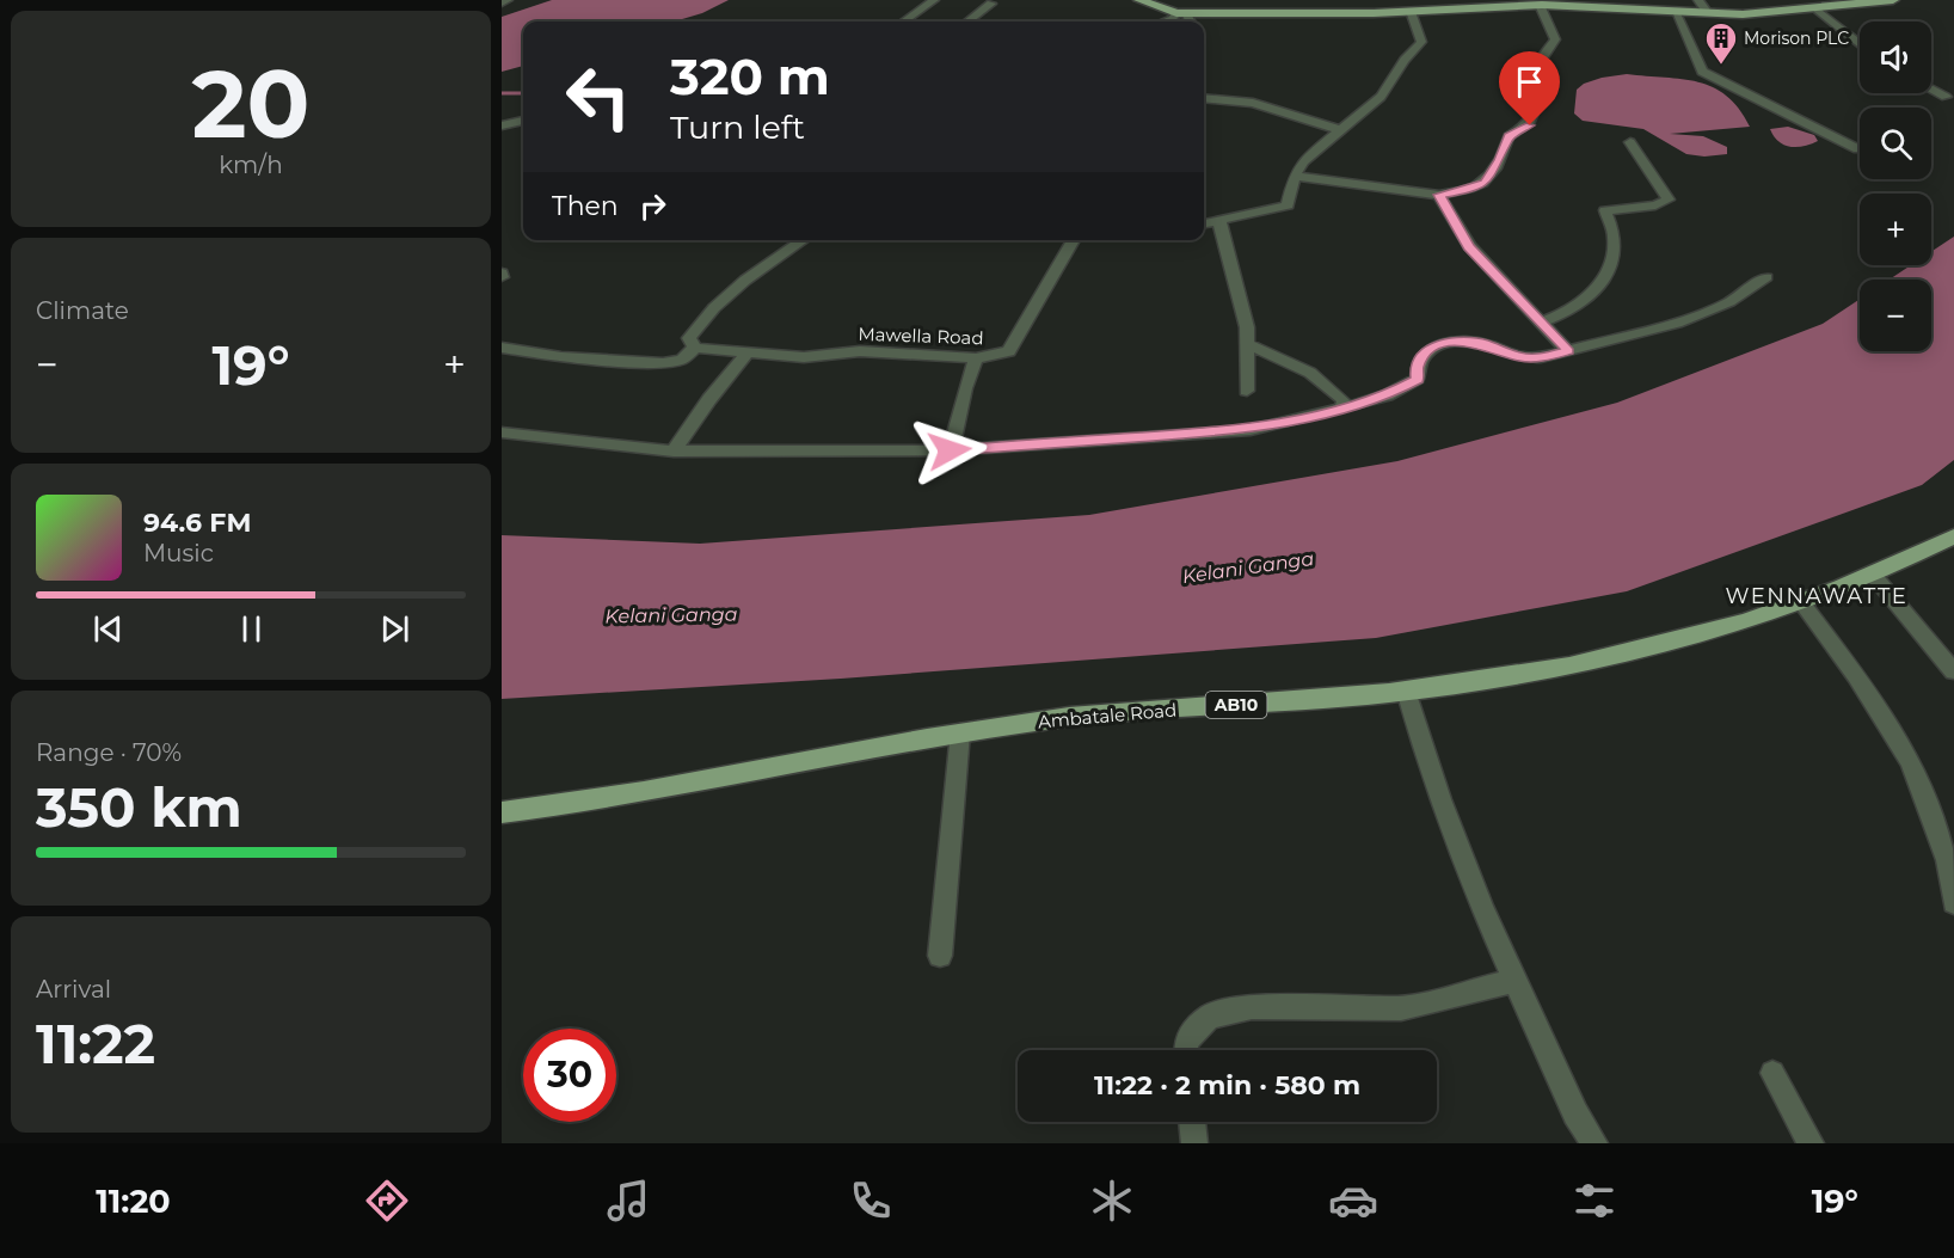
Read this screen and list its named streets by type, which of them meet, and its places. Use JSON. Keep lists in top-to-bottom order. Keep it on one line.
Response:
{"streets":{"main road":["AB10","Ambatale Road"],"street":["Mawella Road"]},"districts":["WENNAWATTE"],"water":["Kelani Ganga"],"places":{"building":["Morison PLC"]},"page":{"tile":[["20","km/h"],"Climate",["Range · 70%","350 km"],["Arrival","11:22"]],"map_buttons":["+","−"],"turn":["320 m","Turn left"],"then":"Then","heat":["−","19°","+"],"song":["94.6 FM","Music"],"limit":"30","trip":"11:22 · 2 min · 580 m","tabs":["11:20","19°"]}}
